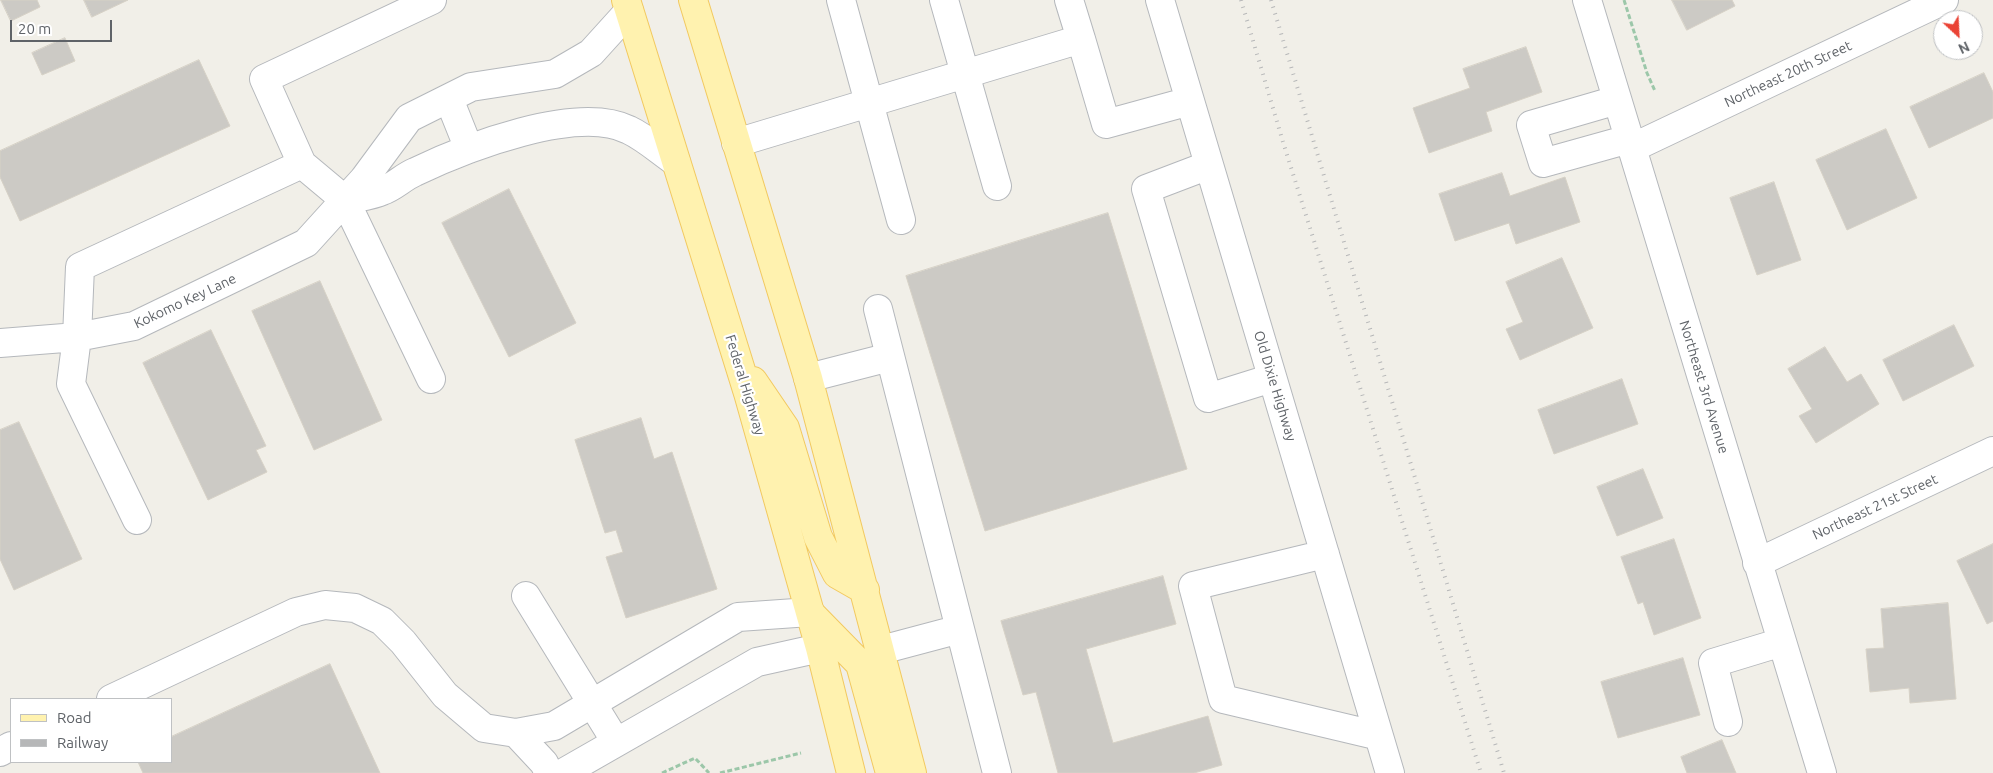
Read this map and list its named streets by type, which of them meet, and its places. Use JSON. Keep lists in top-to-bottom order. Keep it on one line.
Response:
{"streets":{"main road":["Federal Highway"],"street":["Northeast 20th Street","Kokomo Key Lane","Old Dixie Highway","Northeast 3rd Avenue","Northeast 21st Street"]},"crossings":[["Northeast 20th Street","Northeast 3rd Avenue"],["Kokomo Key Lane","Federal Highway"],["Northeast 3rd Avenue","Northeast 21st Street"]],"legend":["Road","Railway"],"scale_bar":"20 m","north":"bottom right"}
